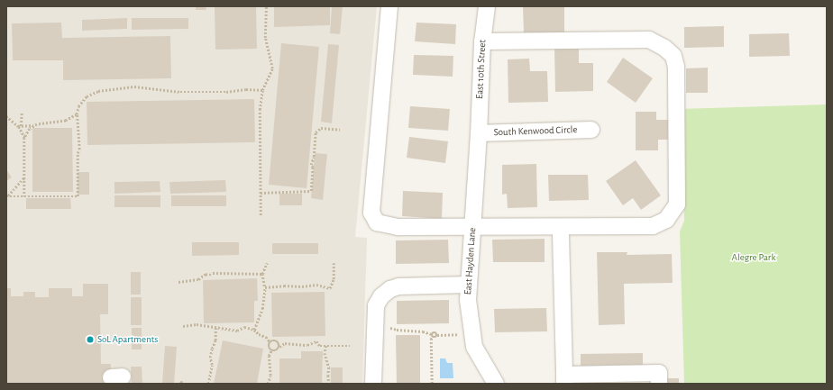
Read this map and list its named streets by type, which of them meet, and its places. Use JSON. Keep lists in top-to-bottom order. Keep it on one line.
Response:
{"streets":{"street":["East 10th Street","South Kenwood Circle","East Hayden Lane"]},"crossings":[["East 10th Street","South Kenwood Circle"],["East 10th Street","East Hayden Lane"],["South Kenwood Circle","East Hayden Lane"]],"parks":["Alegre Park"],"places":["SoL Apartments"]}
